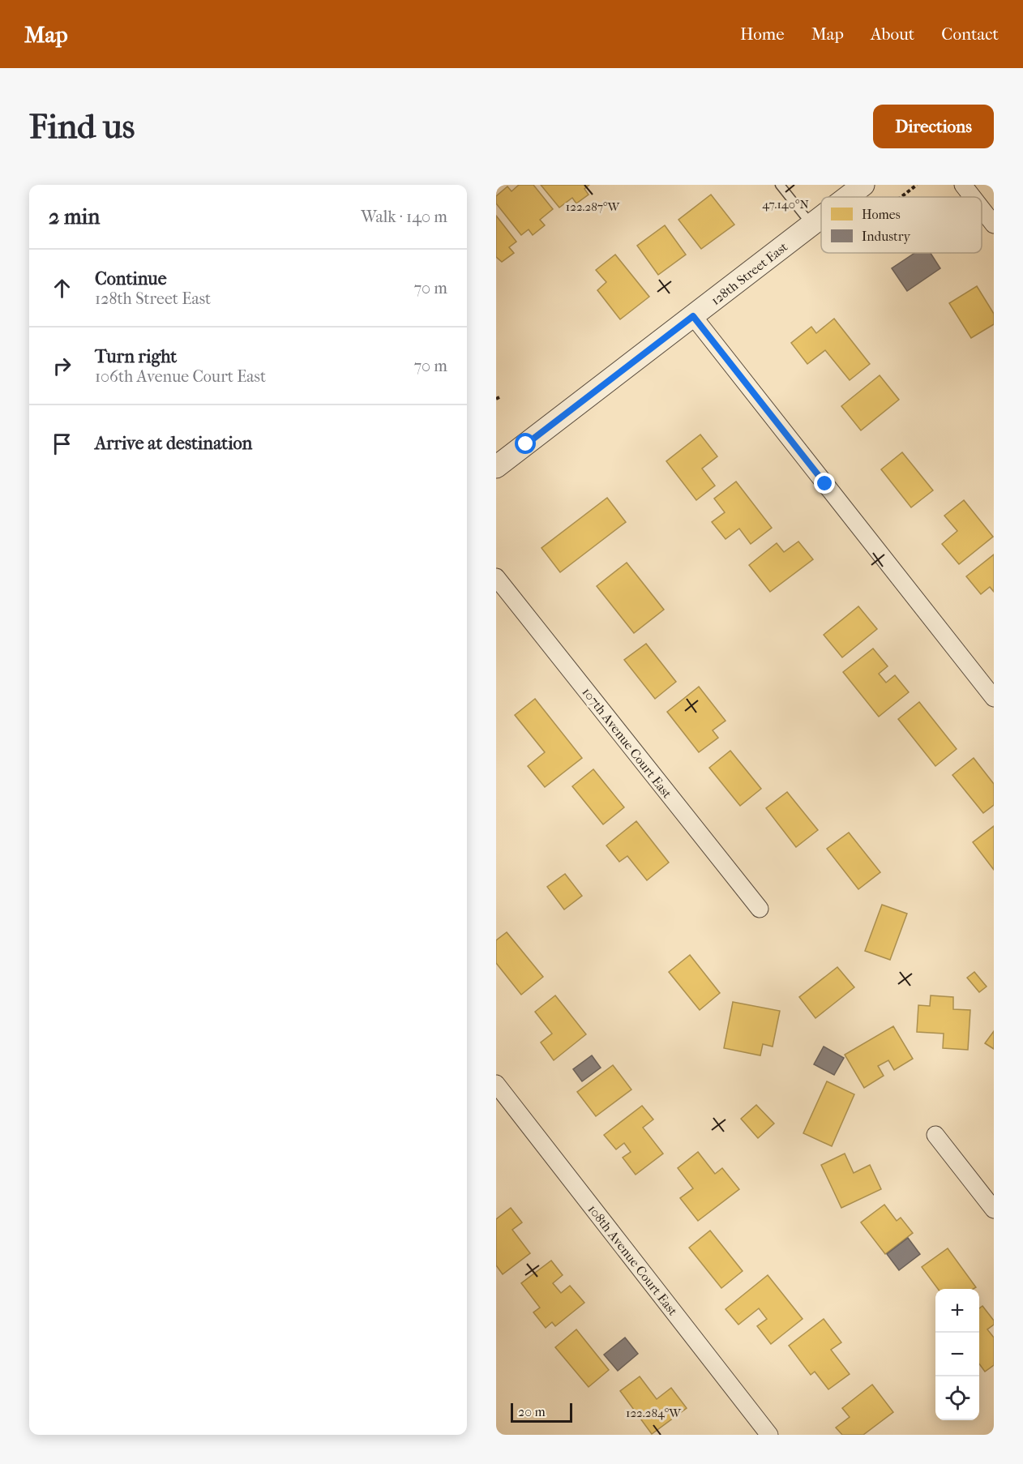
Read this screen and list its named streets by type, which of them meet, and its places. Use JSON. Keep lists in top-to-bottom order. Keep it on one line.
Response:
{"streets":{"street":["128th Street East","107th Avenue Court East","108th Avenue Court East"]},"legend":["Homes","Industry"],"scale_bar":"20 m","page":{"header":"Map","nav":["Home","Map","About","Contact"],"buttons":"Directions","title":"Find us","heading":["2 min","Walk · 140 m"],"list":[["Continue","128th Street East","70 m"],["Turn right","106th Avenue Court East","70 m"],"Arrive at destination"],"map_buttons":["+","−"],"scale":"20 m"},"coordinates":["47.140°N","122.287°W","122.284°W"]}
